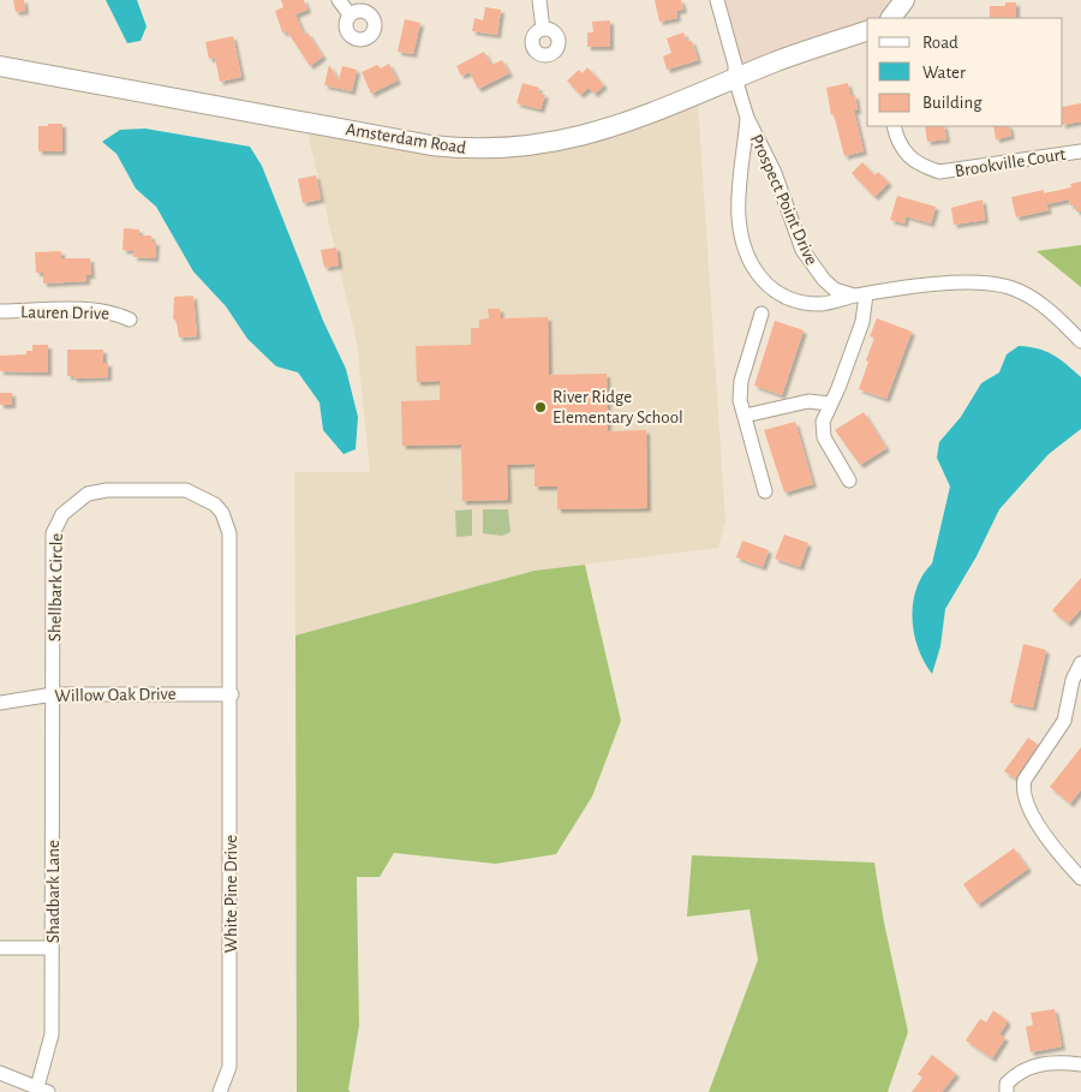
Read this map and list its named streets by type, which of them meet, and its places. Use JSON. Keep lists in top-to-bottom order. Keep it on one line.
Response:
{"streets":{"main road":["Amsterdam Road"],"street":["Brookville Court","Prospect Point Drive","Lauren Drive","Shellbark Circle","Willow Oak Drive","Shadbark Lane","White Pine Drive"]},"crossings":[["Amsterdam Road","Prospect Point Drive"],["Shellbark Circle","Willow Oak Drive"],["Shellbark Circle","Shadbark Lane"],["Shellbark Circle","White Pine Drive"],["Willow Oak Drive","Shadbark Lane"],["Willow Oak Drive","White Pine Drive"]],"places":["River Ridge Elementary School"],"legend":["Road","Water","Building"]}
